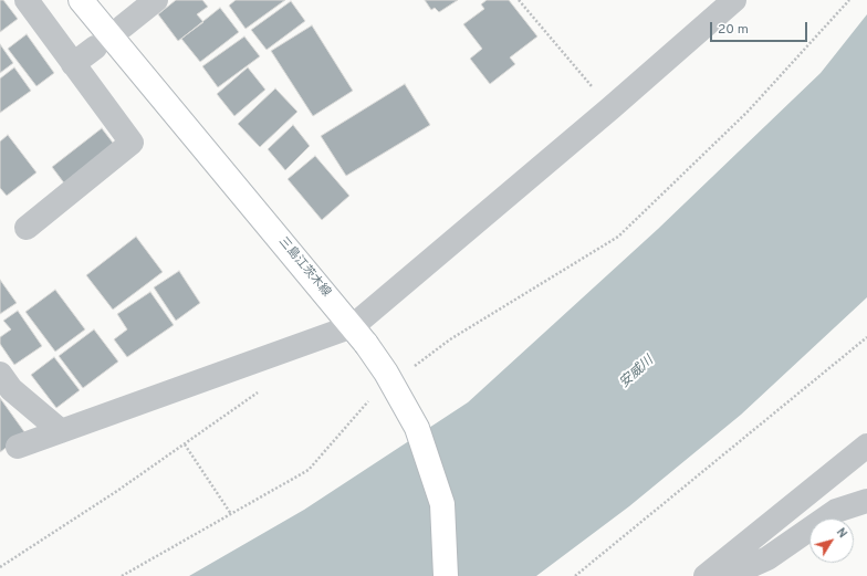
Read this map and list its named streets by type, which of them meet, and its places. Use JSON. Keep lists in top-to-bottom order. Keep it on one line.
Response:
{"streets":{"main road":["三島江茨木線"]},"water":["安威川"],"scale_bar":"20 m","north":"top right"}
